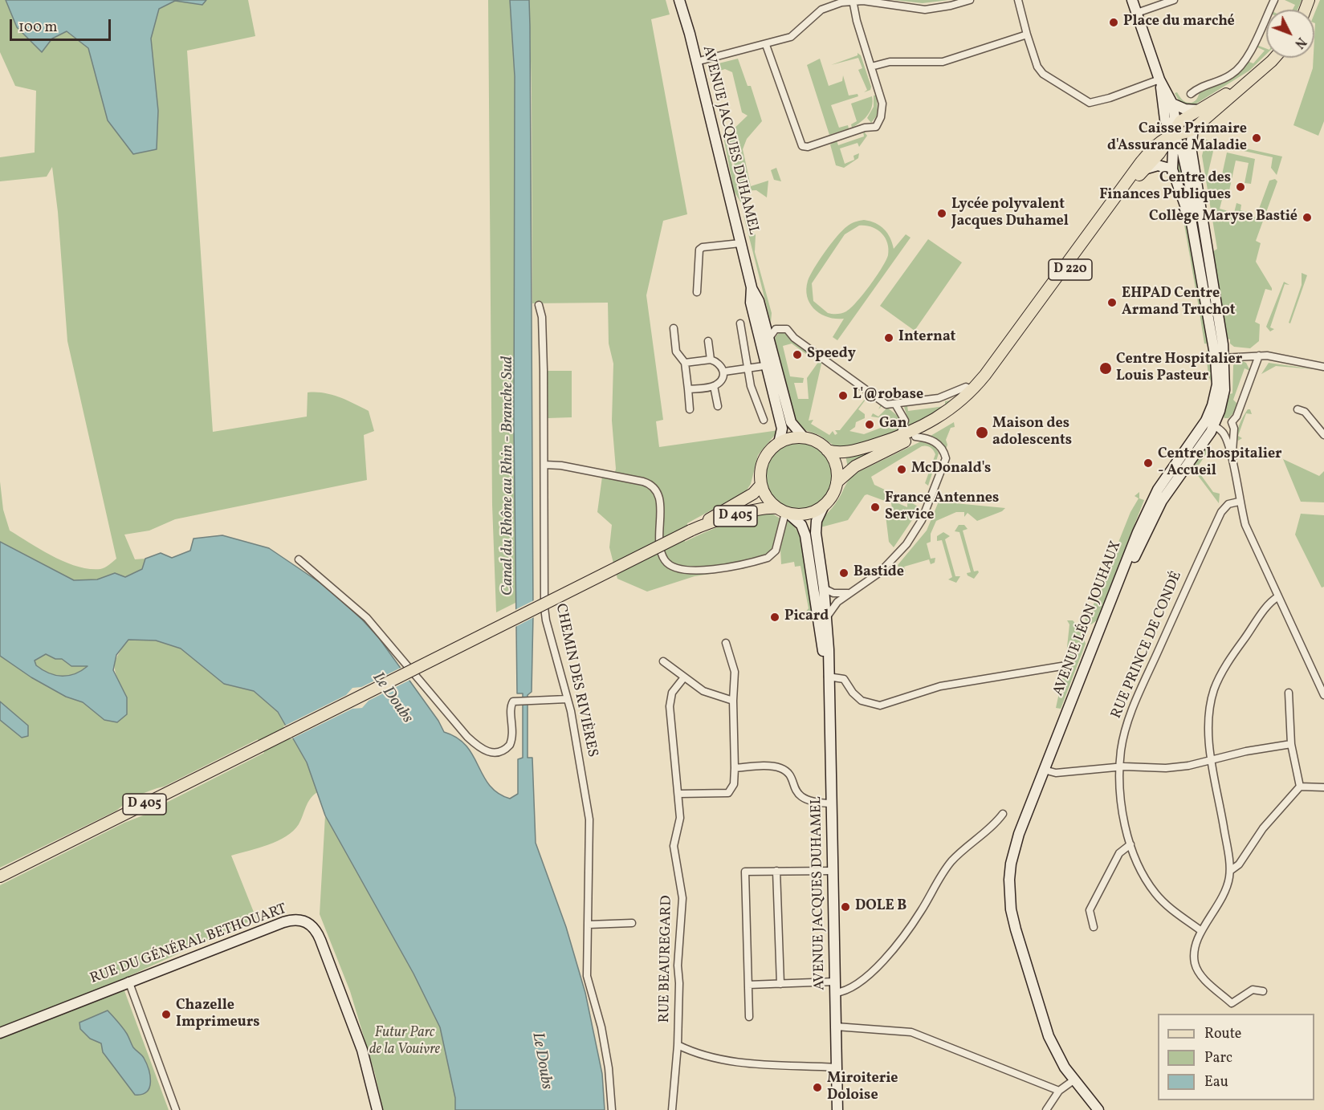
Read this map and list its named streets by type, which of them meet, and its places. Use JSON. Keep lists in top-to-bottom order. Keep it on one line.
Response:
{"streets":{"main road":["AVENUE JACQUES DUHAMEL","D 220","D 405","AVENUE LÉON JOUHAUX","RUE DU GÉNÉRAL BETHOUART"],"street":["RUE PRINCE DE CONDÉ","CHEMIN DES RIVIÈRES","RUE BEAUREGARD"]},"crossings":[["AVENUE JACQUES DUHAMEL","D 220"],["AVENUE JACQUES DUHAMEL","D 405"],["D 220","D 405"],["D 220","AVENUE LÉON JOUHAUX"]],"water":["Canal du Rhône au Rhin - Branche Sud","Le Doubs"],"parks":["Futur Parc de la Vouivre"],"places":["Place du marché","Caisse Primaire d'Assurance Maladie","Centre des Finances Publiques","Lycée polyvalent Jacques Duhamel","Collège Maryse Bastié","EHPAD Centre Armand Truchot","Internat","Speedy","Centre Hospitalier Louis Pasteur","L'@robase","Gan","Maison des adolescents","Centre hospitalier - Accueil","McDonald's","France Antennes Service","Bastide","Picard","DOLE B","Chazelle Imprimeurs","Miroiterie Doloise"],"legend":["Route","Parc","Eau"],"scale_bar":"100 m","north":"bottom right"}
